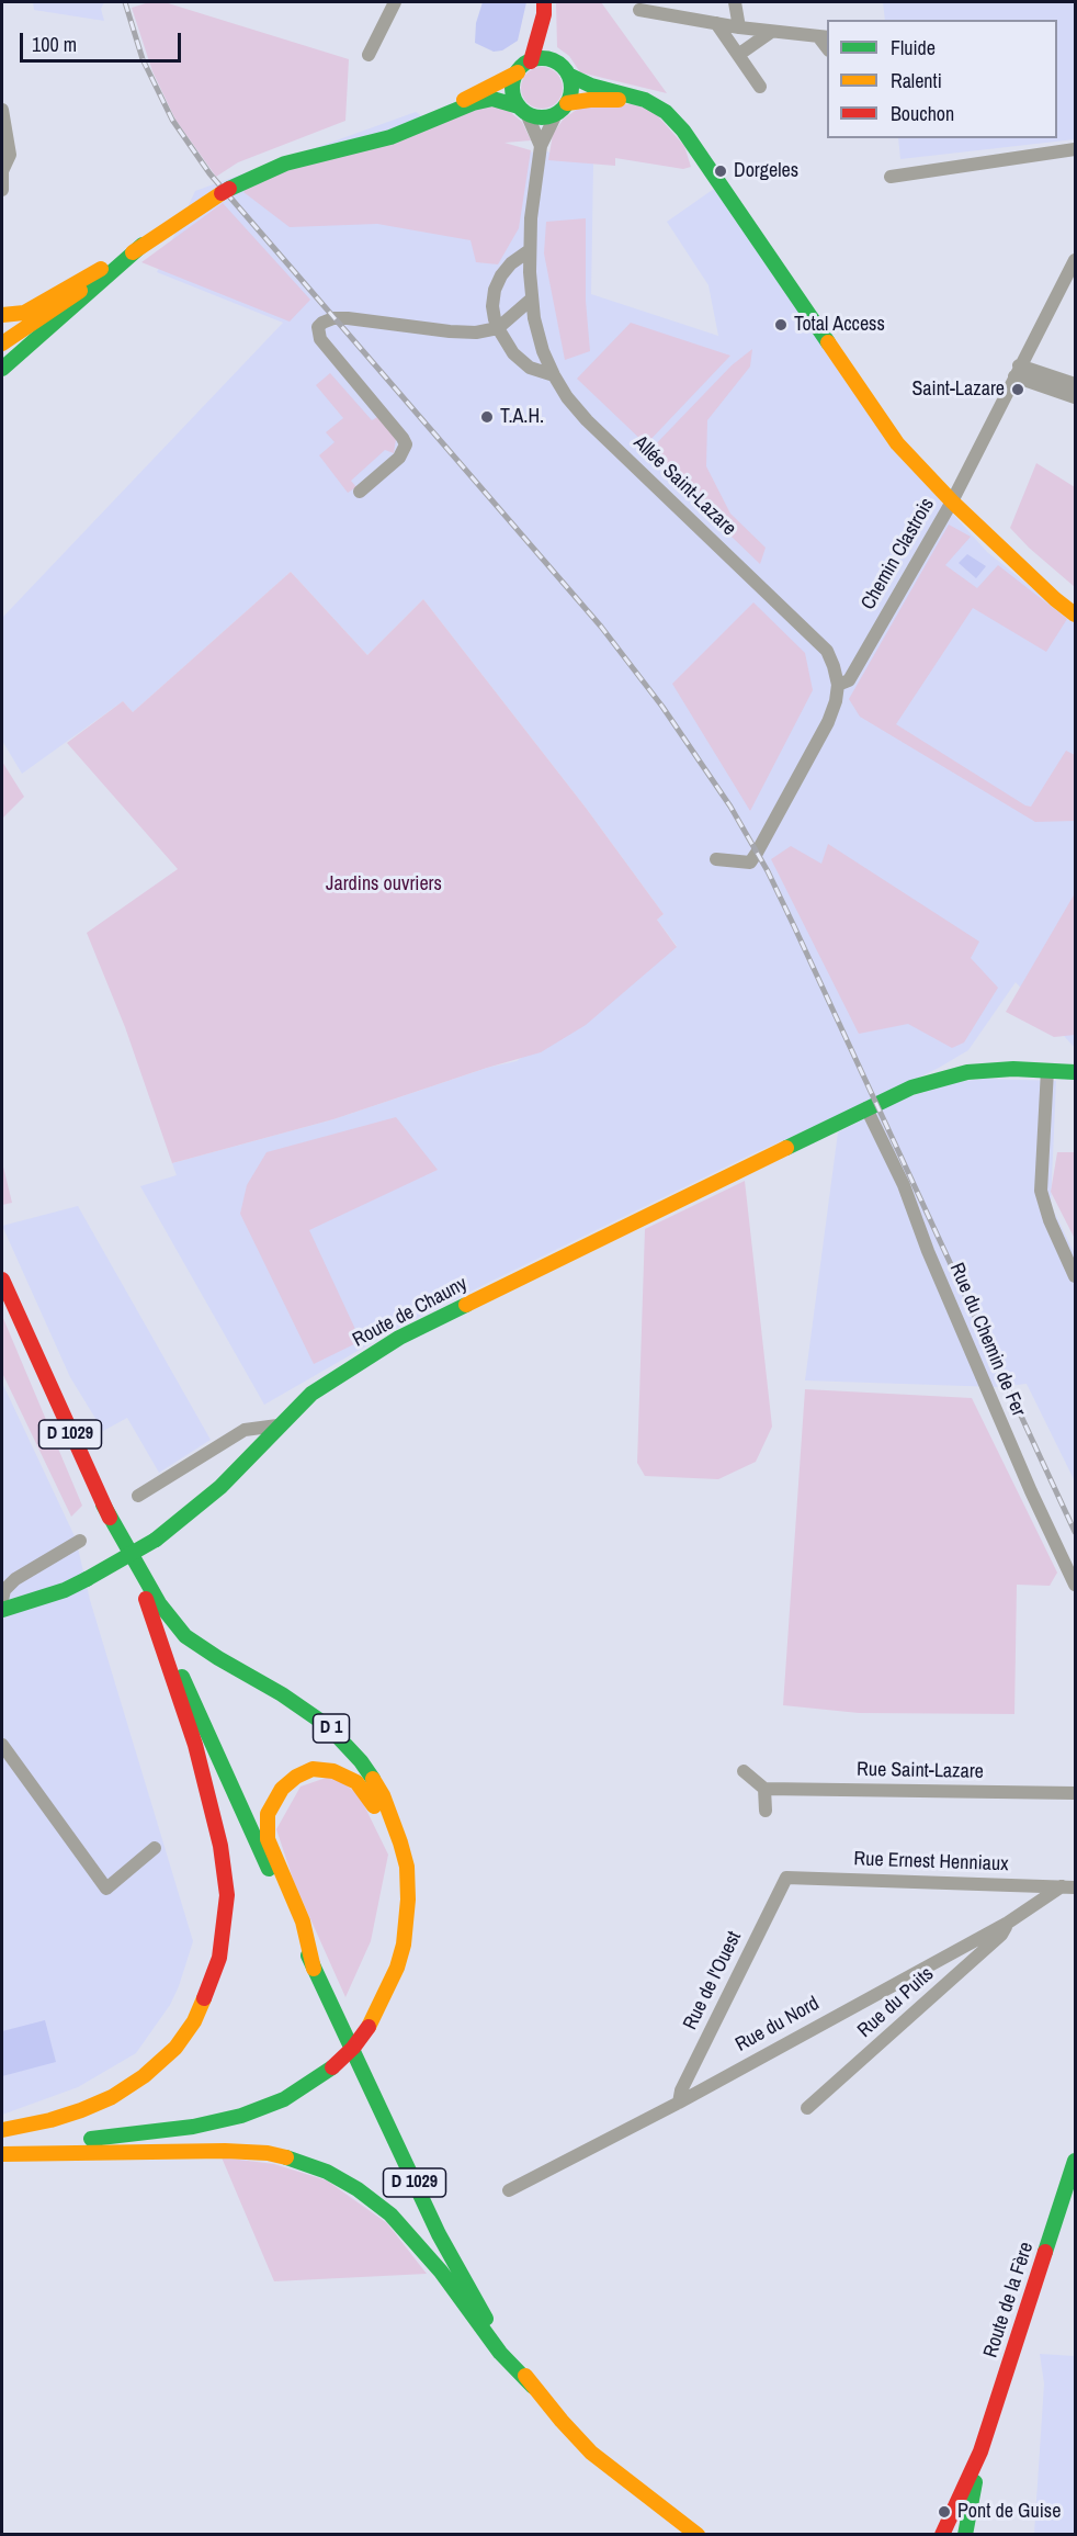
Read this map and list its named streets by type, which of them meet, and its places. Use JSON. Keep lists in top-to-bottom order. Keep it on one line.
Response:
{"streets":{"main road":["Route de Chauny","D 1029","D 1","Route de la Fère"],"street":["Allée Saint-Lazare","Chemin Clastrois","Rue du Chemin de Fer","Rue Saint-Lazare","Rue Ernest Henniaux","Rue de l'Ouest","Rue du Puits","Rue du Nord"]},"crossings":[["Allée Saint-Lazare","Chemin Clastrois"],["Route de Chauny","Rue du Chemin de Fer"],["D 1029","D 1"],["Rue Ernest Henniaux","Rue de l'Ouest"],["Rue Ernest Henniaux","Rue du Nord"],["Rue de l'Ouest","Rue du Nord"],["Rue du Puits","Rue du Nord"]],"parks":["Jardins ouvriers"],"places":["Dorgeles","Total Access","Saint-Lazare","T.A.H.","Pont de Guise"],"legend":["Fluide","Ralenti","Bouchon"],"scale_bar":"100 m"}
